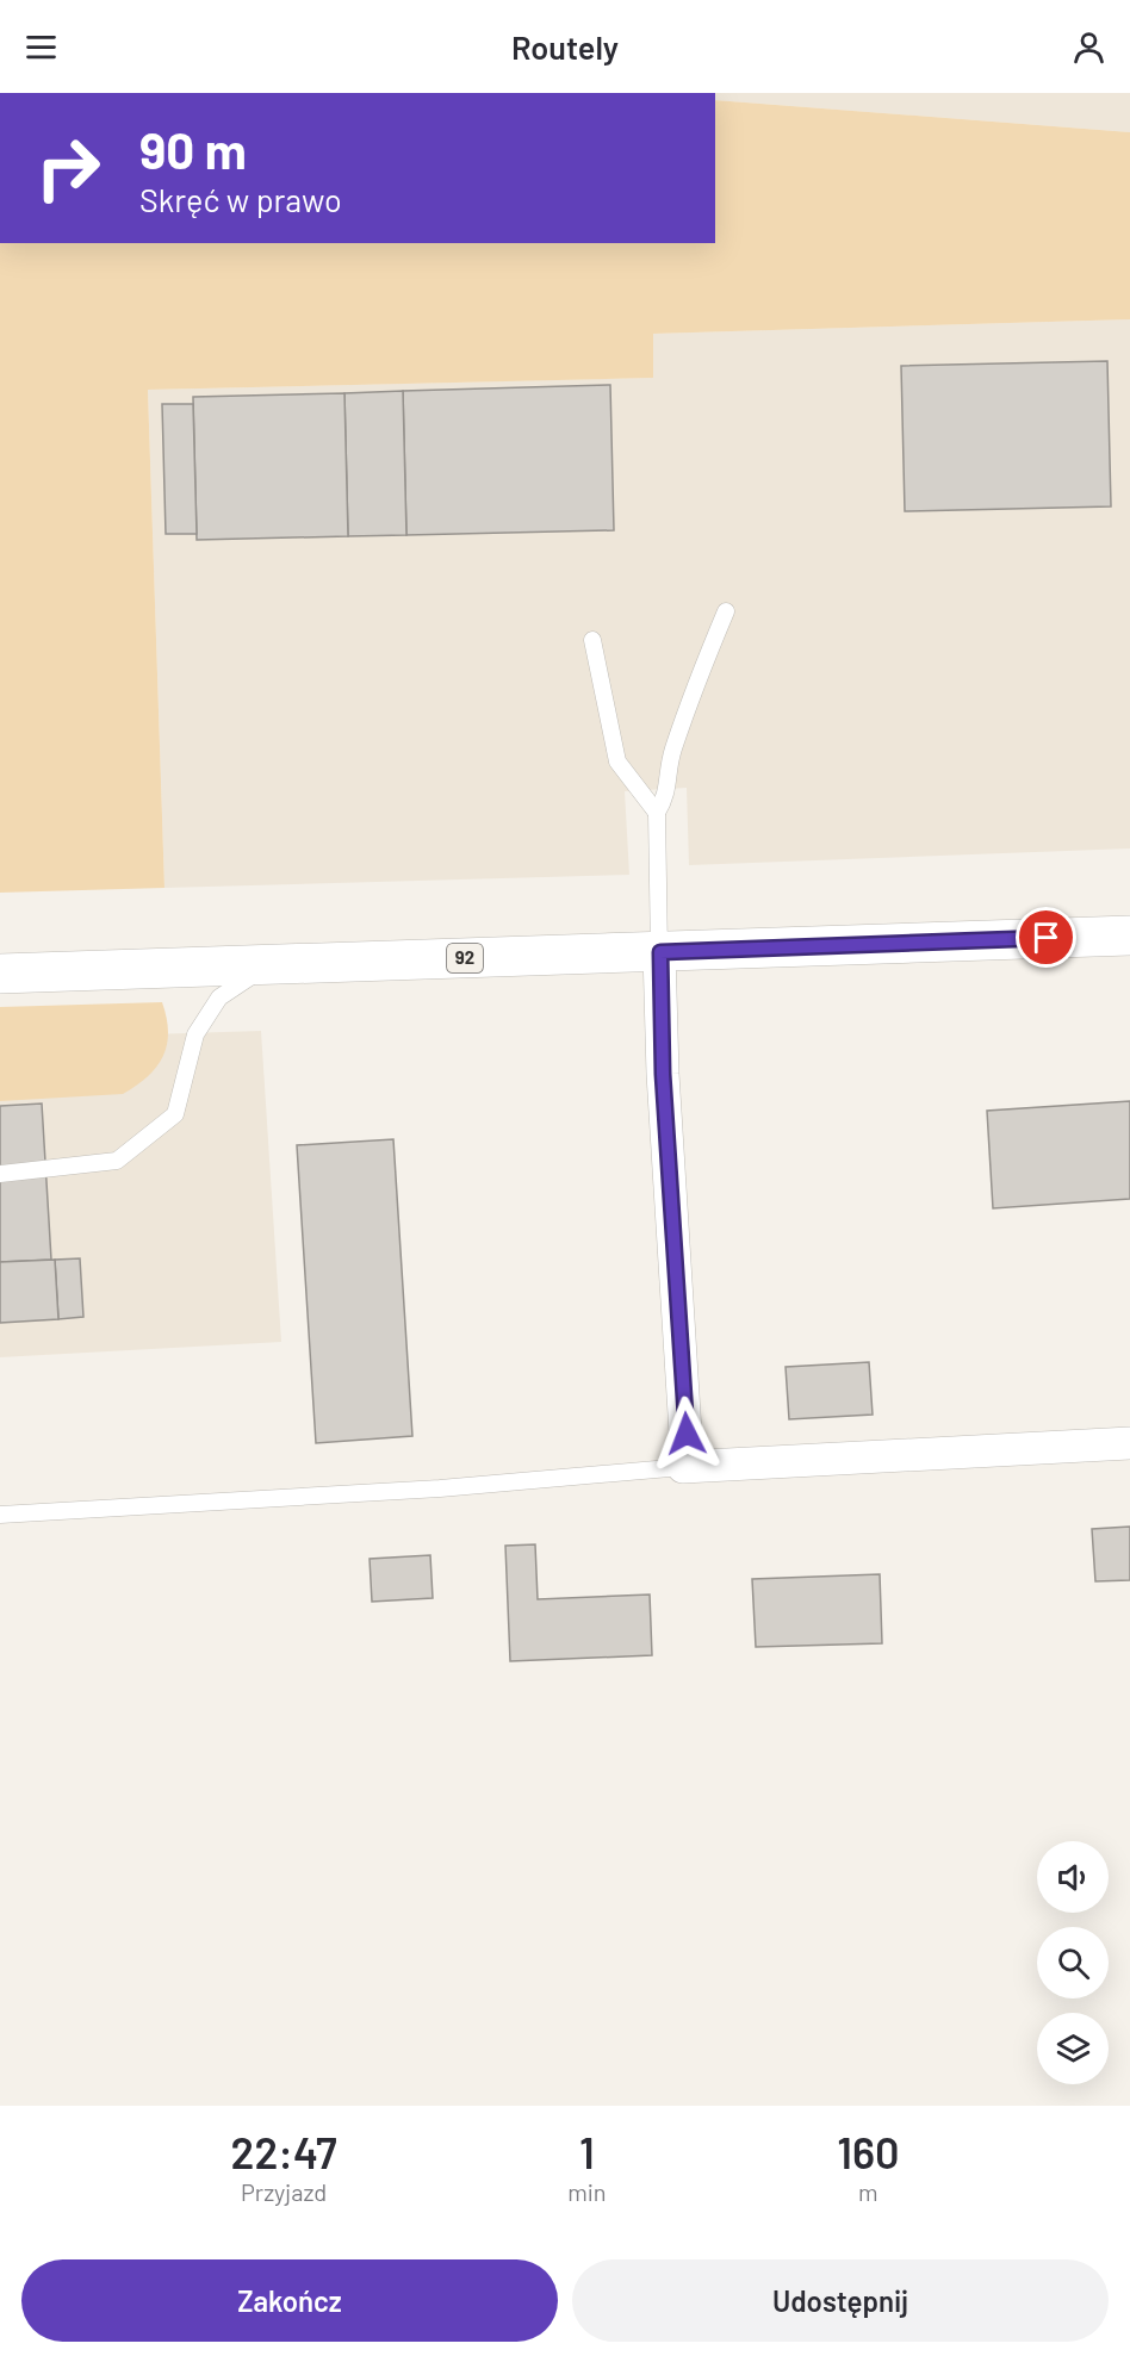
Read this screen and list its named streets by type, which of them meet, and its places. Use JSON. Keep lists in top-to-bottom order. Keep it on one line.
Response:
{"streets":{"main road":["92"]},"page":{"header":"Routely","turn":["90 m","Skręć w prawo"],"eta":["22:47","Przyjazd","1","min","160","m"],"buttons":["Zakończ","Udostępnij"]}}
